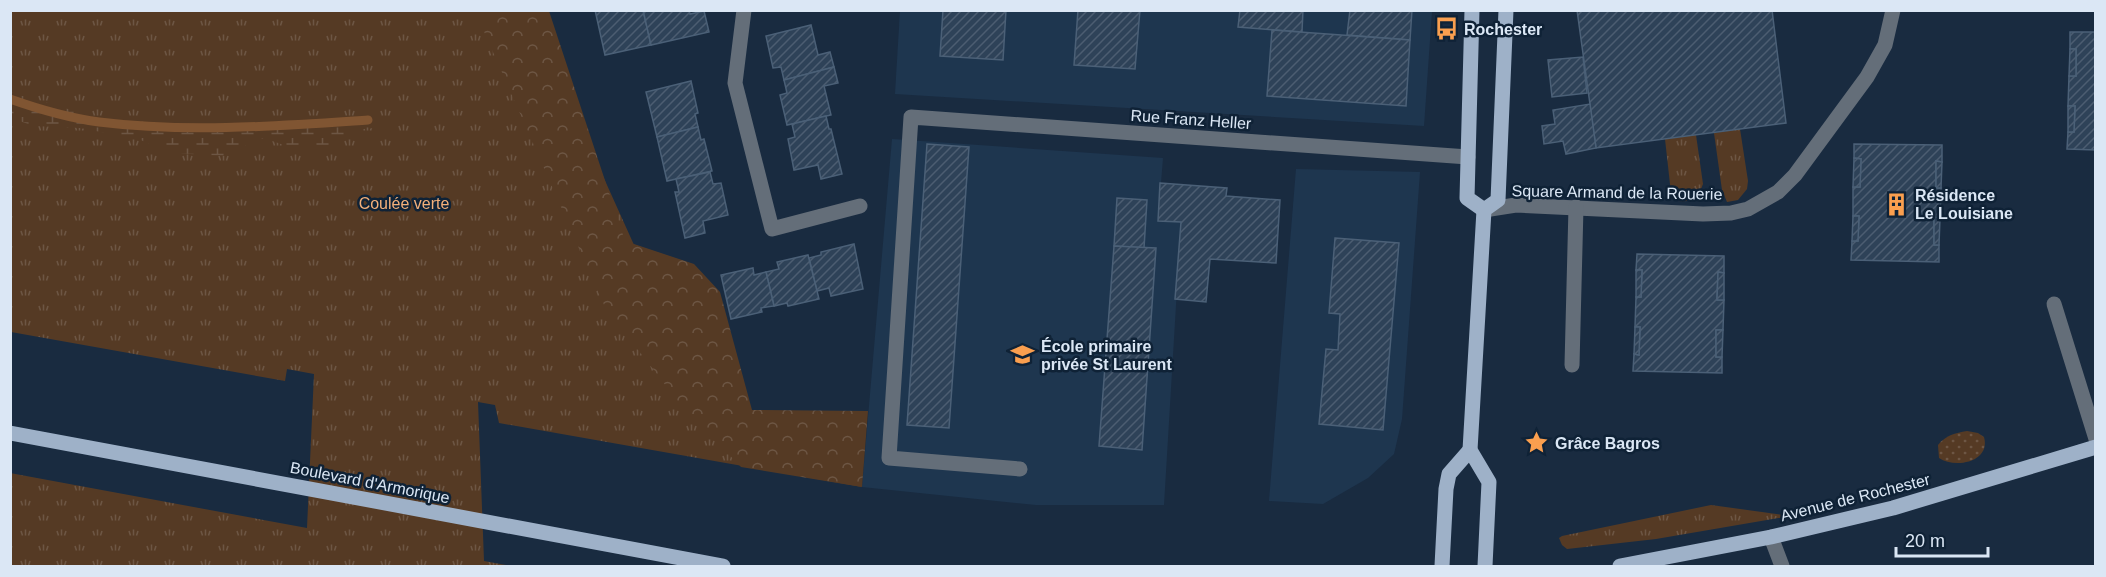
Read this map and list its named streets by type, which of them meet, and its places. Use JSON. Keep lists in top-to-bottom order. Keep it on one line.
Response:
{"streets":{"main road":["Boulevard d'Armorique","Avenue de Rochester"],"street":["Rue Franz Heller","Square Armand de la Rouerie"]},"parks":["Coulée verte"],"places":{"bus stop":["Rochester"],"building":["Résidence Le Louisiane"],"school or university":["École primaire privée St Laurent"],"place":["Grâce Bagros"]},"scale_bar":"20 m"}
